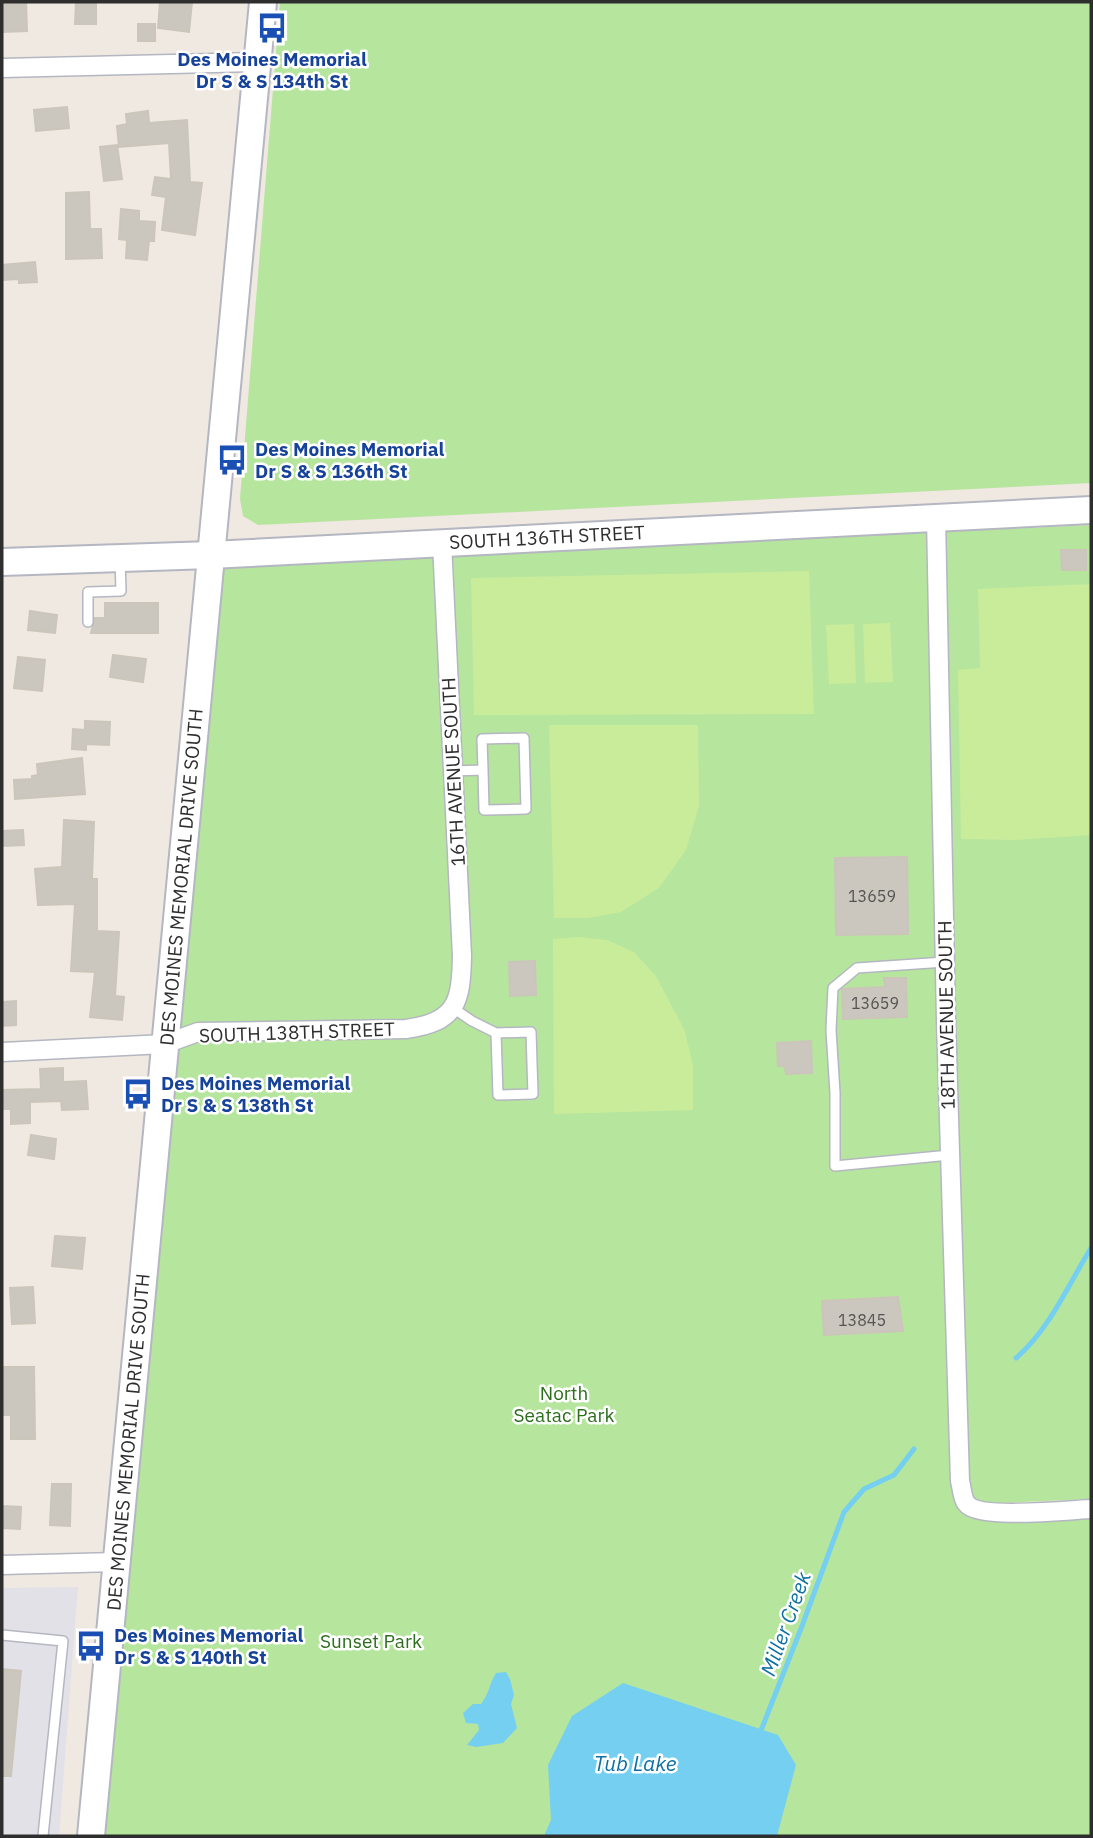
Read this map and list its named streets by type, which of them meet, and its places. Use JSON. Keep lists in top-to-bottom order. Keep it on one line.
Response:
{"streets":{"main road":["SOUTH 136TH STREET","DES MOINES MEMORIAL DRIVE SOUTH"],"street":["16TH AVENUE SOUTH","18TH AVENUE SOUTH","SOUTH 138TH STREET"]},"crossings":[["SOUTH 136TH STREET","16TH AVENUE SOUTH"],["SOUTH 136TH STREET","DES MOINES MEMORIAL DRIVE SOUTH"],["SOUTH 136TH STREET","18TH AVENUE SOUTH"],["16TH AVENUE SOUTH","SOUTH 138TH STREET"],["DES MOINES MEMORIAL DRIVE SOUTH","SOUTH 138TH STREET"]],"water":["Miller Creek","Tub Lake"],"parks":["North Seatac Park","Sunset Park"],"places":{"bus stop":["Des Moines Memorial Dr S & S 134th St","Des Moines Memorial Dr S & S 136th St","Des Moines Memorial Dr S & S 138th St","Des Moines Memorial Dr S & S 140th St"]},"house_numbers":["13659","13659","13845"]}
